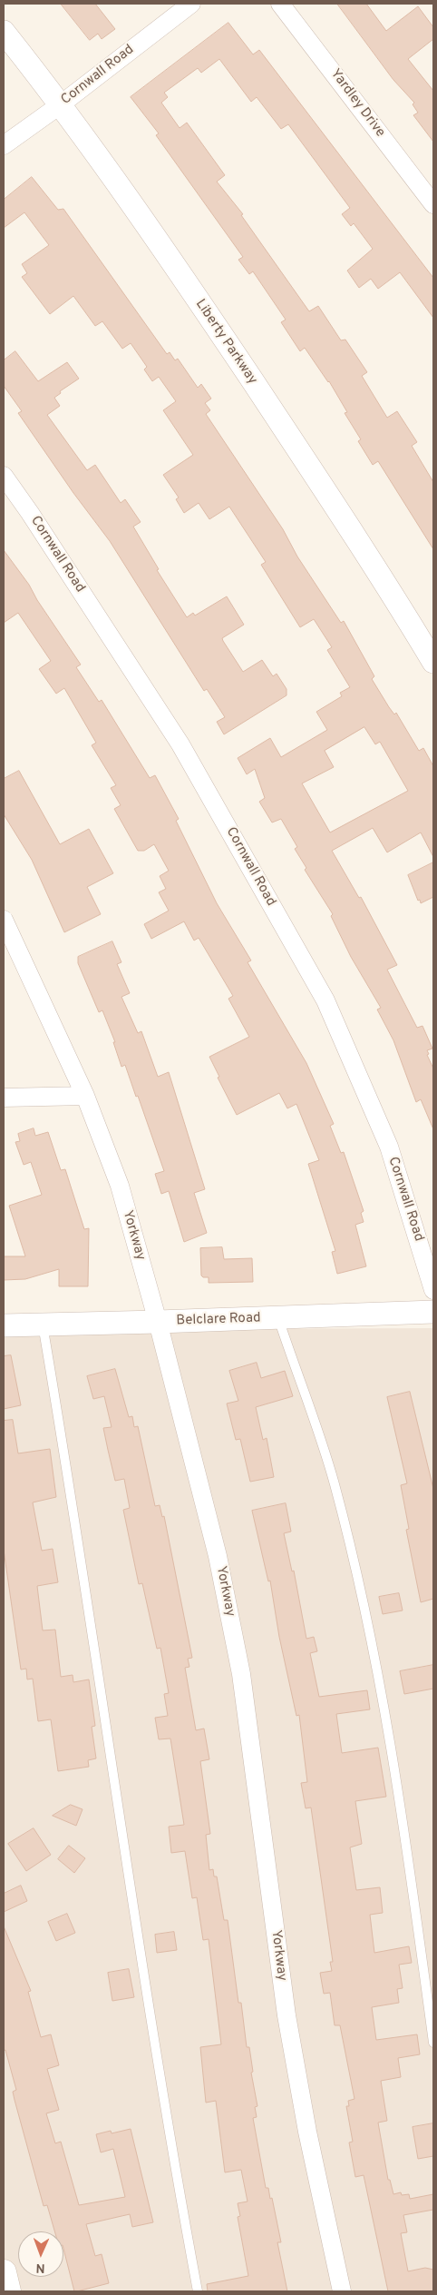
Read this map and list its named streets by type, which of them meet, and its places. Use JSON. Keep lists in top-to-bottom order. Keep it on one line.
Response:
{"streets":{"street":["Cornwall Road","Yardley Drive","Liberty Parkway","Yorkway","Belclare Road"]},"crossings":[["Cornwall Road","Liberty Parkway"],["Yorkway","Belclare Road"]],"north":"bottom"}
